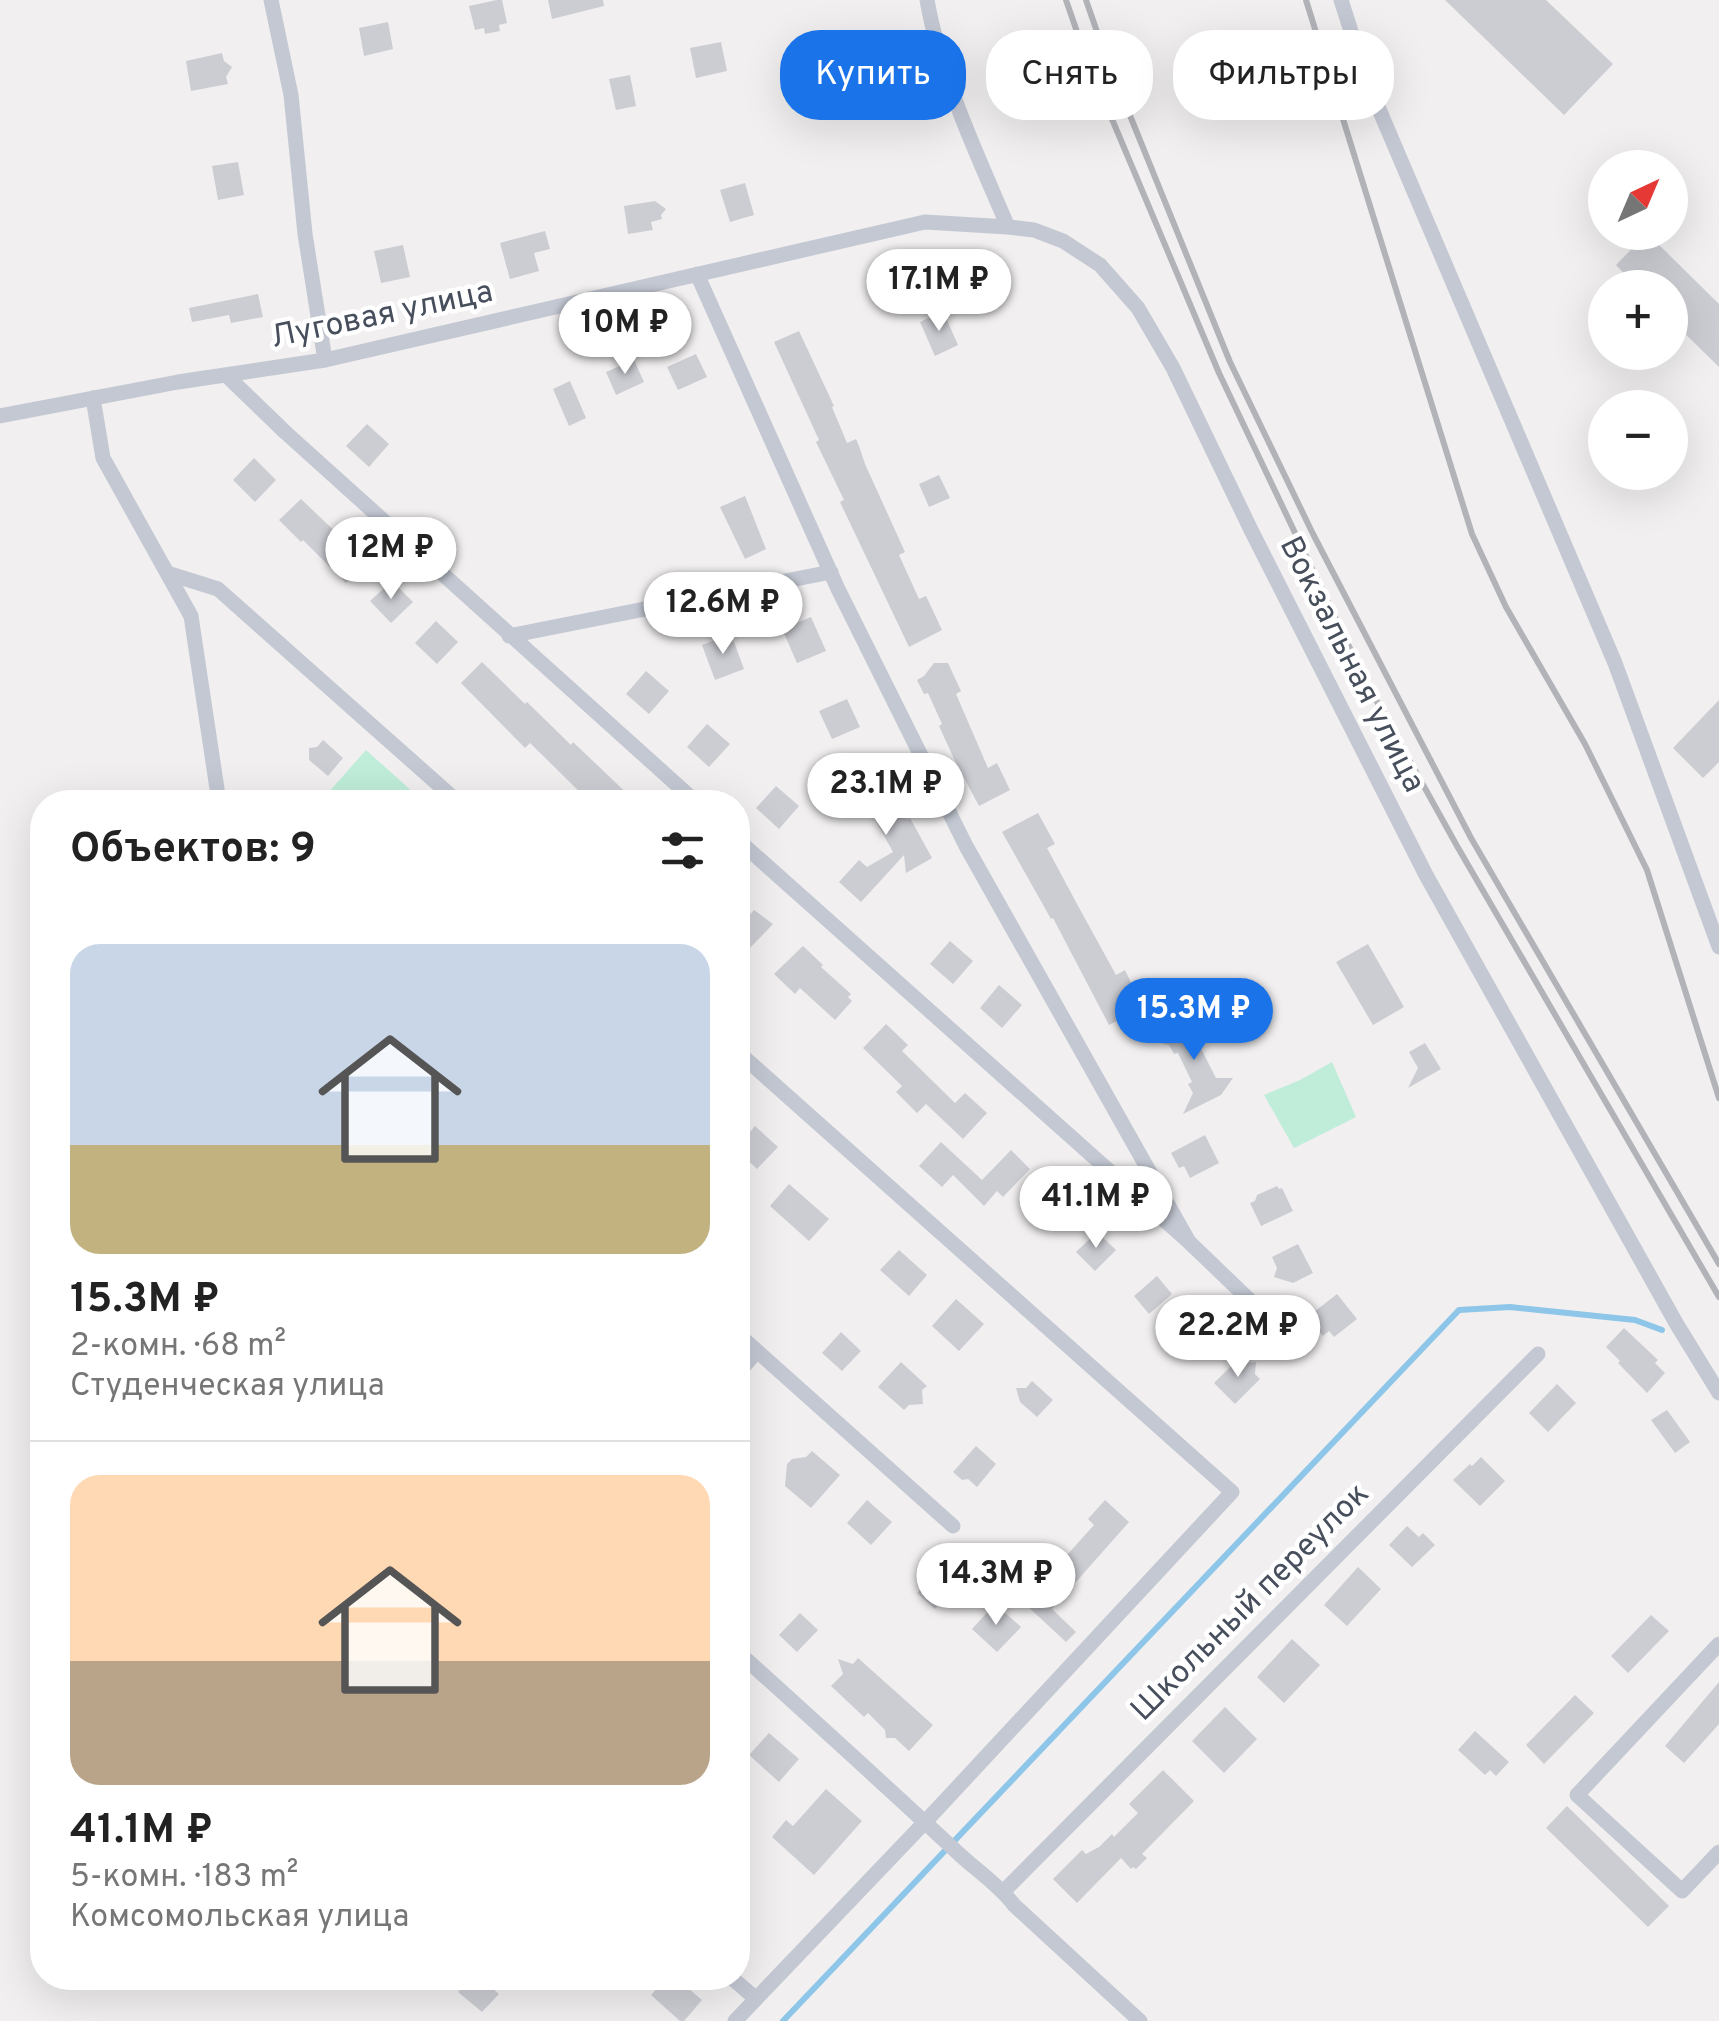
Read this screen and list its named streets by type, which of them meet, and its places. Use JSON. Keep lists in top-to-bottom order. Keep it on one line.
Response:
{"streets":{"street":["Луговая улица","Вокзальная улица","Школьный переулок"]},"crossings":[["Луговая улица","Вокзальная улица"]],"north":"top right","page":{"chip":["Купить","Снять","Фильтры"],"map_buttons":["+","−"],"price":["17.1M ₽","10M ₽","12M ₽","12.6M ₽","23.1M ₽","15.3M ₽","41.1M ₽","22.2M ₽","14.3M ₽"],"heading":"Объектов: 9","list":[{"name":"15.3M ₽","note":"2-комн. · 68 m² · Студенческая улица"},{"name":"41.1M ₽","note":"5-комн. · 183 m² · Комсомольская улица"}]}}
